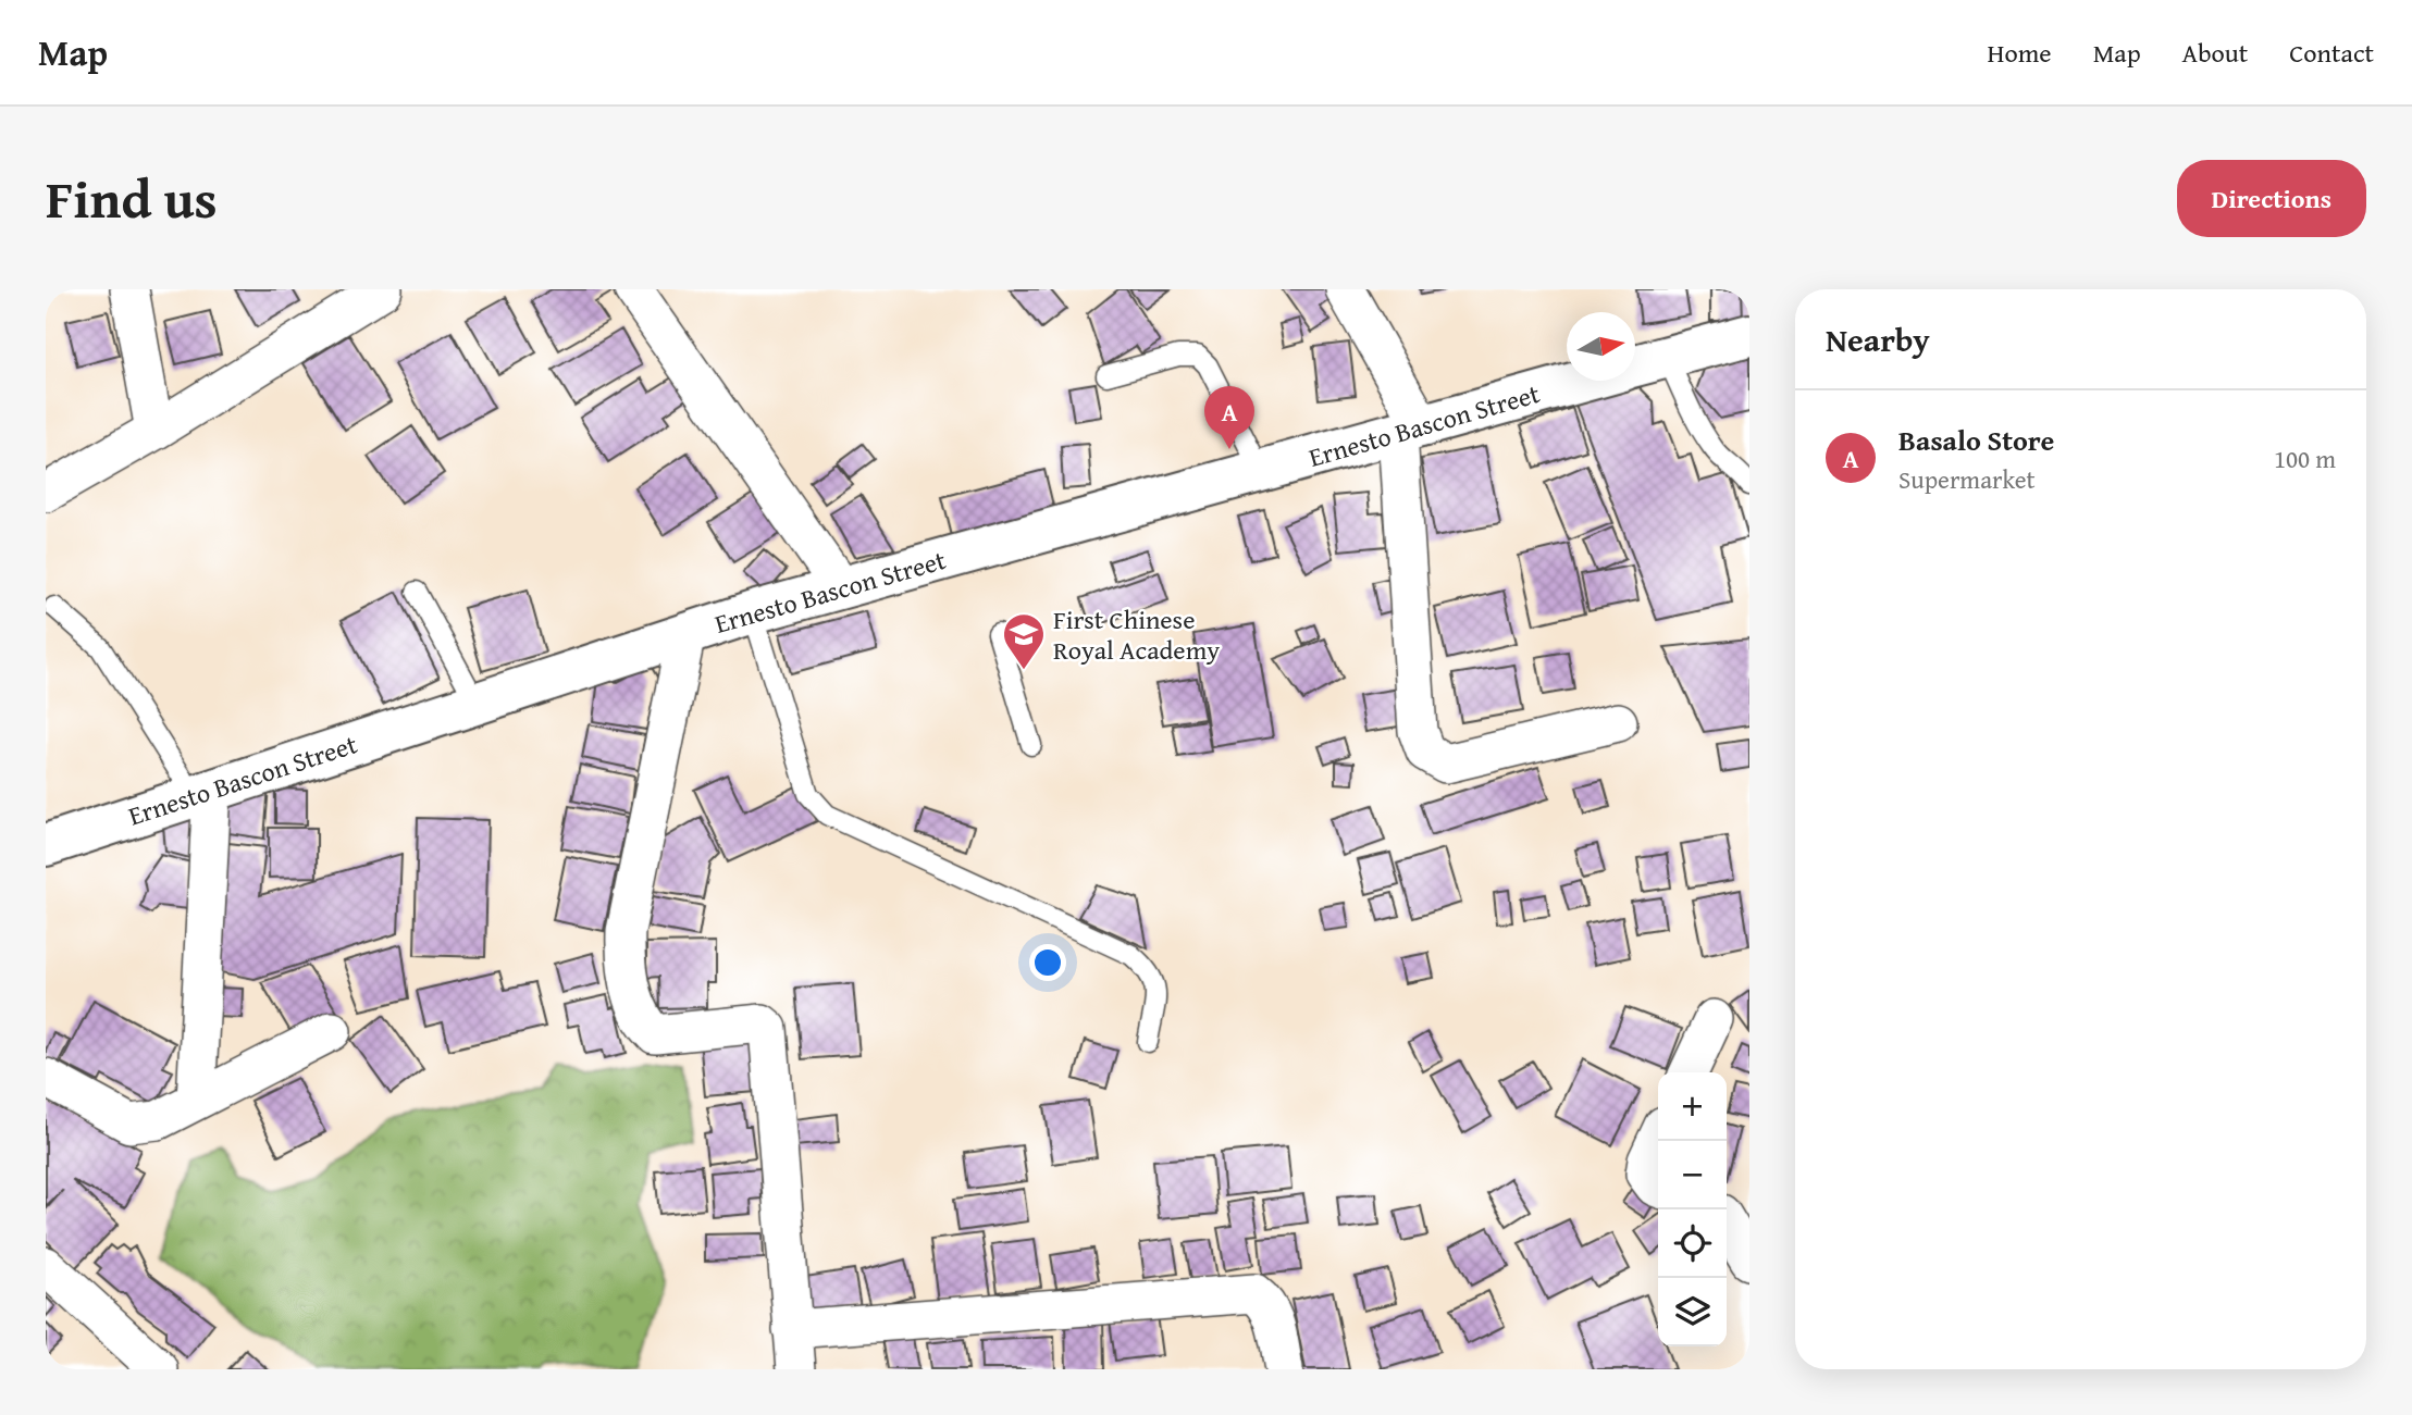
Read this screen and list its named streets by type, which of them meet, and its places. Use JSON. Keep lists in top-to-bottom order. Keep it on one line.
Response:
{"streets":{"street":["Ernesto Bascon Street"]},"places":{"school or university":["First Chinese Royal Academy"]},"north":"right","page":{"header":"Map","nav":["Home","Map","About","Contact"],"title":"Find us","buttons":"Directions","heading":"Nearby","pins":"A","list":[{"mark":"A","name":"Basalo Store","note":"Supermarket","value":"100 m"}],"map_buttons":["+","−"]}}
